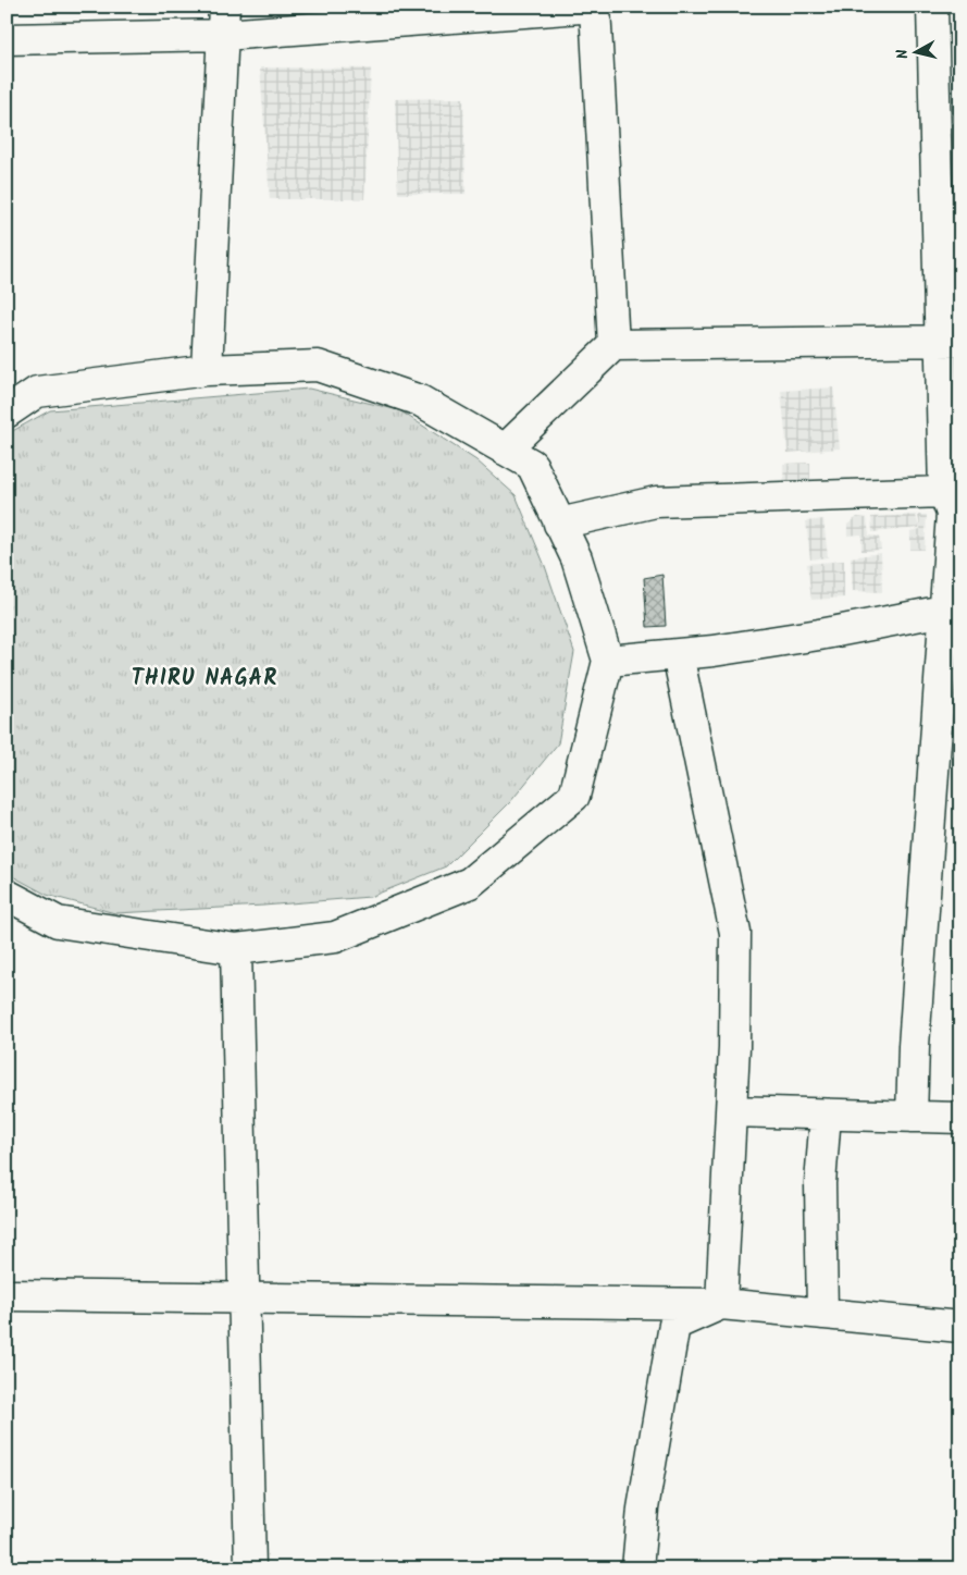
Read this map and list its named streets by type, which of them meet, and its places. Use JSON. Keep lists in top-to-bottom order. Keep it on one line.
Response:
{"districts":["THIRU NAGAR"],"north":"left"}
